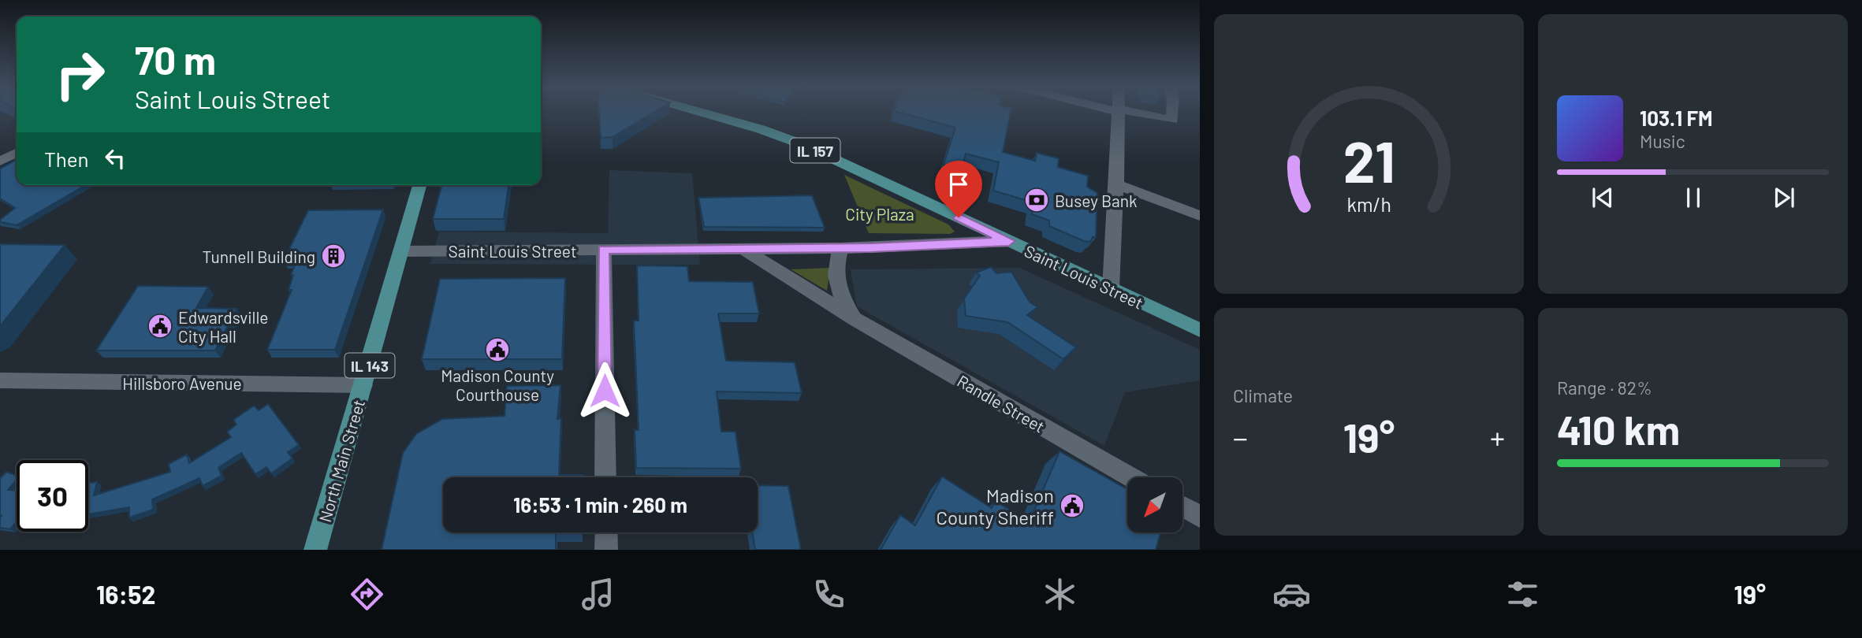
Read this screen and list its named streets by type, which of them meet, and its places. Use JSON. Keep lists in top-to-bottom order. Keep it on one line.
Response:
{"streets":{"main road":["IL 157","Saint Louis Street","IL 143","North Main Street"],"street":["Hillsboro Avenue","Randle Street"]},"crossings":[["IL 157","Saint Louis Street"],["Saint Louis Street","Randle Street"],["Saint Louis Street","North Main Street"],["Hillsboro Avenue","North Main Street"]],"parks":["City Plaza"],"places":{"bank":["Busey Bank"],"building":["Tunnell Building"],"public building":["Edwardsville City Hall","Madison County Courthouse","Madison County Sheriff"]},"north":"bottom left","page":{"turn":["70 m","Saint Louis Street"],"song":["103.1 FM","Music"],"then":"Then","tile":["Climate",["Range · 82%","410 km"]],"heat":["−","19°","+"],"limit":"30","trip":"16:53 · 1 min · 260 m","tabs":["16:52","19°"],"gauge":["21","km/h"]}}
